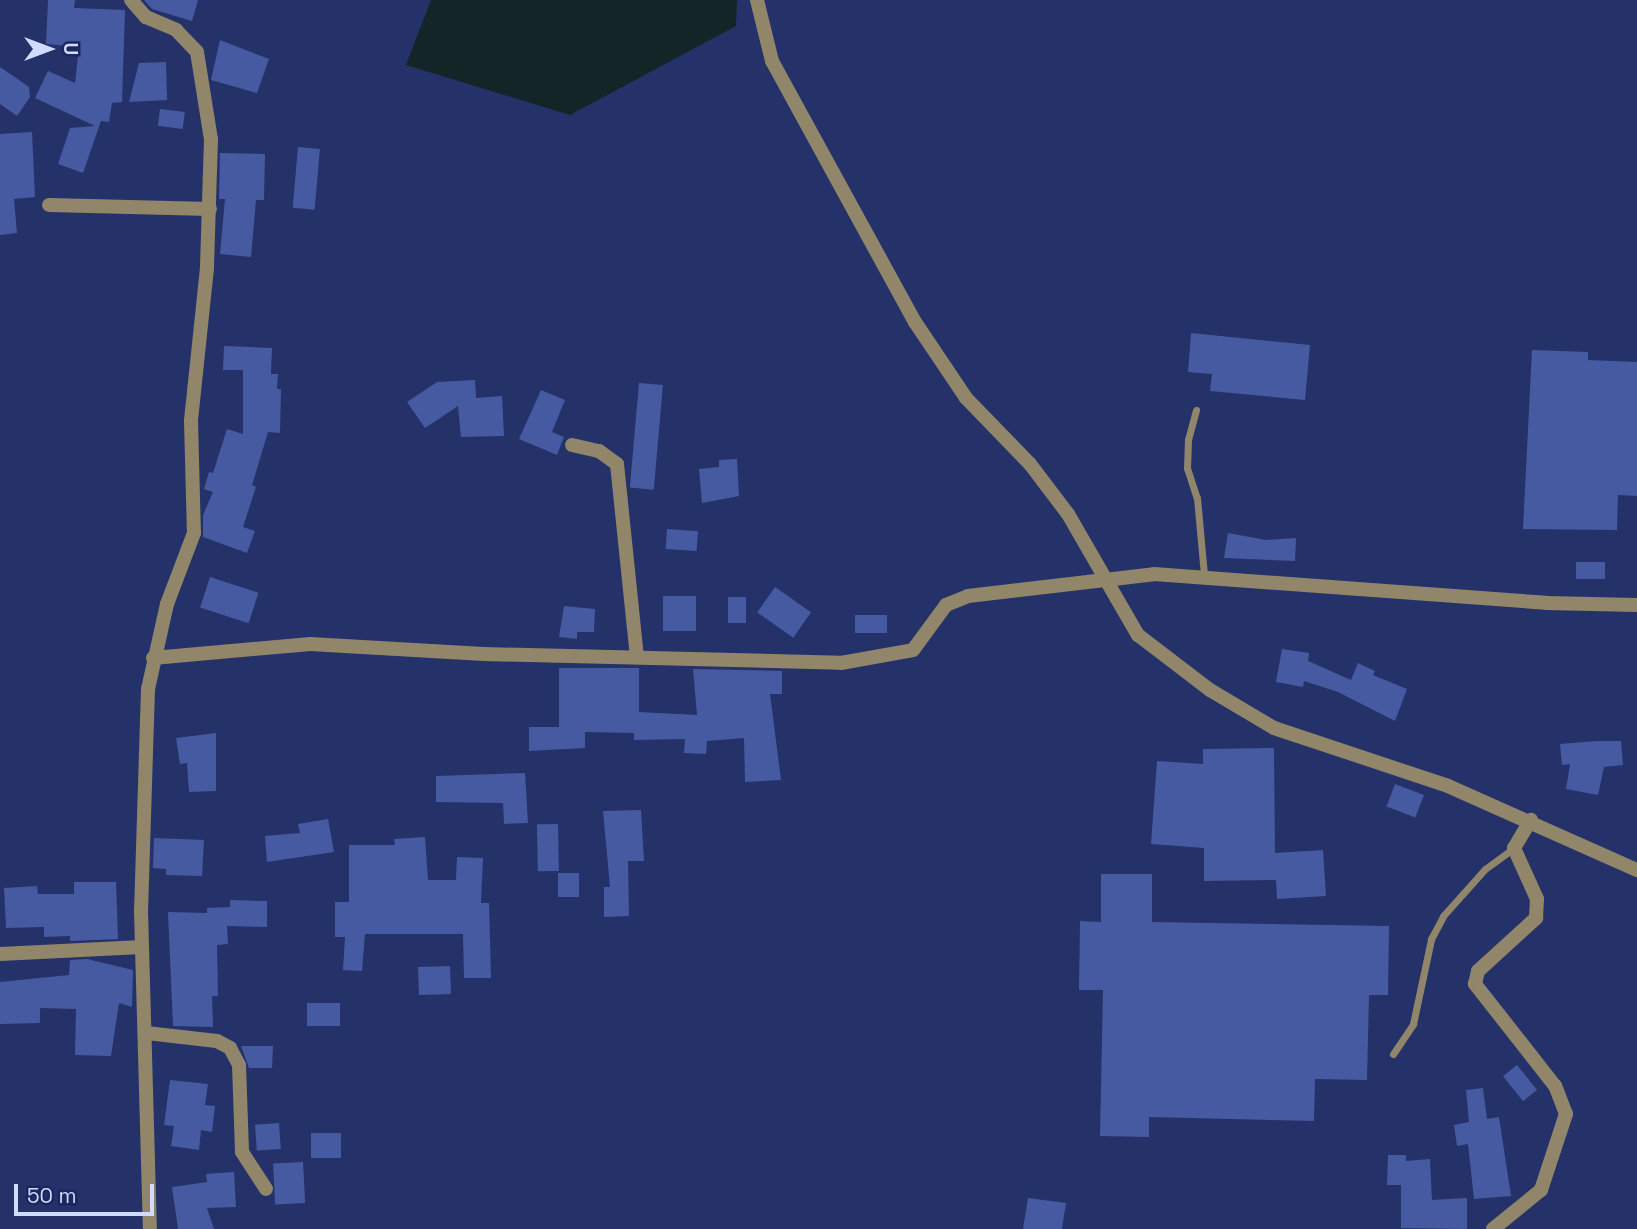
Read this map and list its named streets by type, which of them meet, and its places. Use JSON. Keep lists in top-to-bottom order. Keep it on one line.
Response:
{"scale_bar":"50 m","north":"right"}
